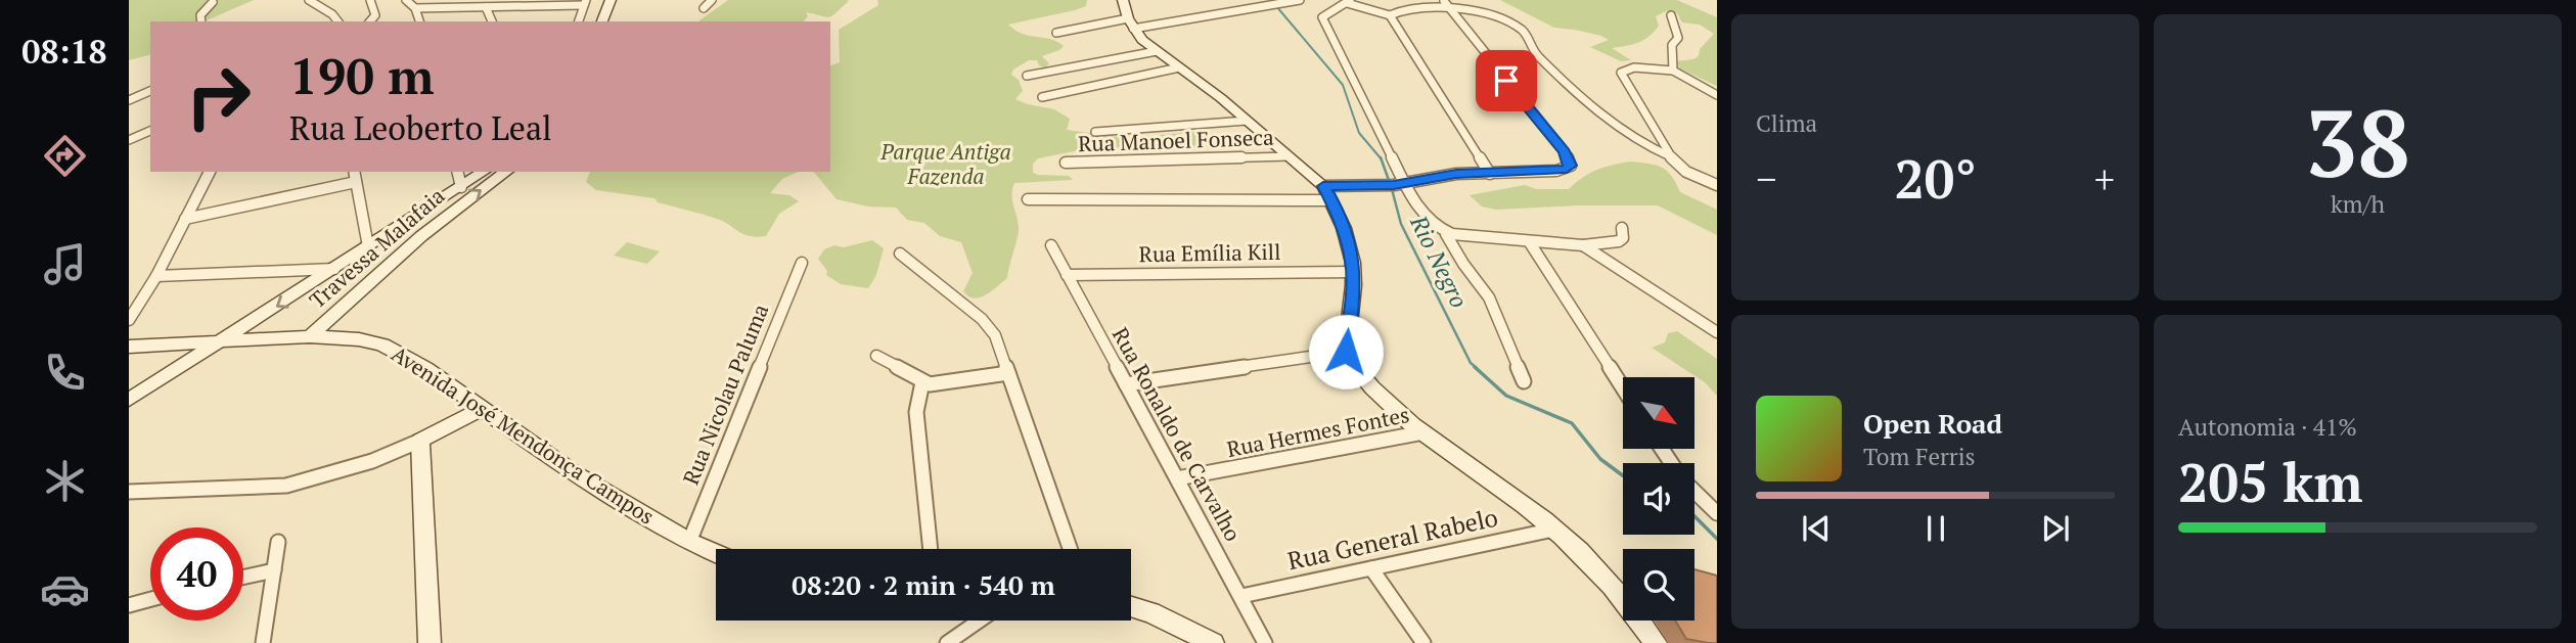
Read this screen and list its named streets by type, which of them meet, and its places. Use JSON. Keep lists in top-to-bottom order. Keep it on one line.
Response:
{"streets":{"main road":["Travessa Malafaia","Avenida José Mendonça Campos"],"street":["Rua Manoel Fonseca","Rua Emília Kill","Rua Nicolau Paluma","Rua Hermes Fontes","Rua Ronaldo de Carvalho","Rua General Rabelo"]},"crossings":[["Travessa Malafaia","Avenida José Mendonça Campos"],["Rua Emília Kill","Rua Ronaldo de Carvalho"],["Rua Nicolau Paluma","Avenida José Mendonça Campos"],["Rua Hermes Fontes","Rua Ronaldo de Carvalho"],["Rua Ronaldo de Carvalho","Rua General Rabelo"]],"water":["Rio Negro"],"parks":["Parque Antiga Fazenda"],"north":"bottom right","page":{"tabs":"08:18","tile":["Clima",["38","km/h"],["Autonomia · 41%","205 km"]],"turn":["190 m","Rua Leoberto Leal"],"heat":["−","20°","+"],"song":["Open Road","Tom Ferris"],"limit":"40","trip":"08:20 · 2 min · 540 m"}}
